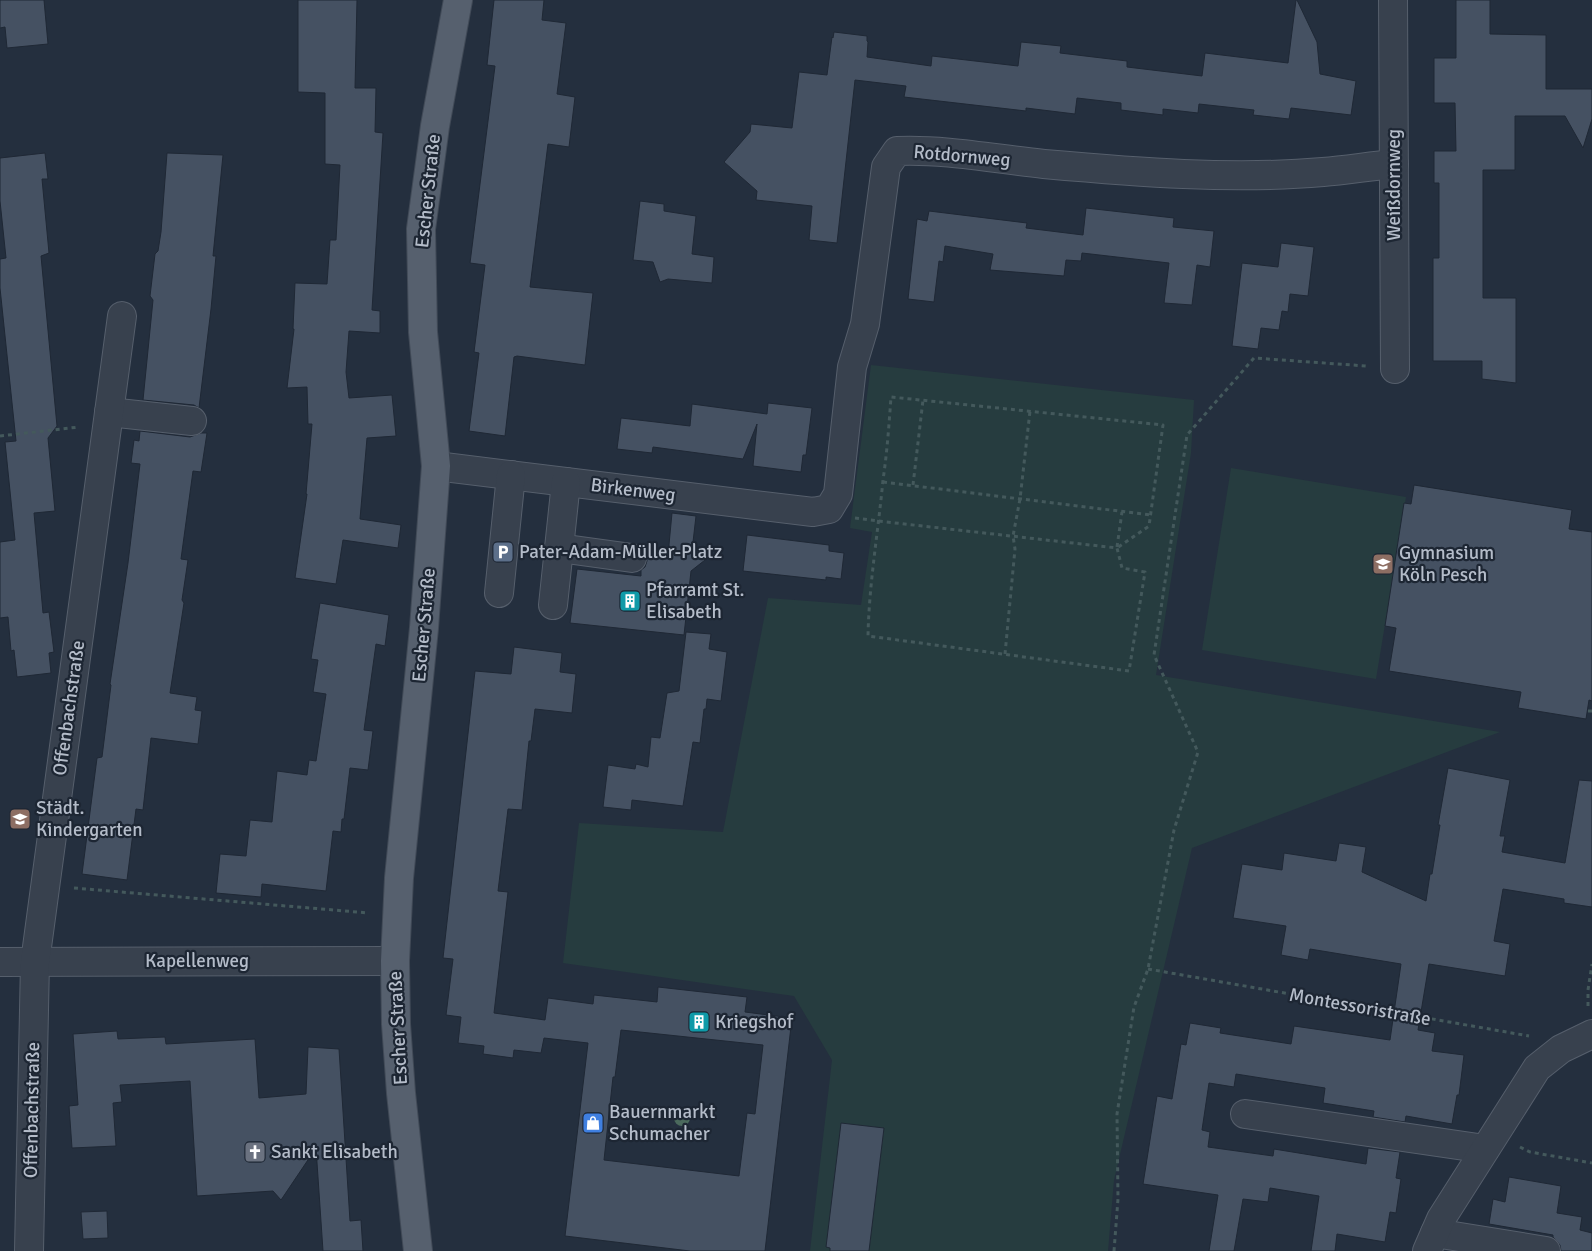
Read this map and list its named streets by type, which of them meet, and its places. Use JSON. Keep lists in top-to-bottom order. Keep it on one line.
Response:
{"streets":{"main road":["Escher Straße"],"street":["Rotdornweg","Weißdornweg","Birkenweg","Offenbachstraße","Kapellenweg"],"path":["Montessoristraße"]},"crossings":[["Rotdornweg","Weißdornweg"],["Rotdornweg","Birkenweg"],["Escher Straße","Birkenweg"],["Escher Straße","Kapellenweg"],["Offenbachstraße","Kapellenweg"]],"places":{"parking":["Pater-Adam-Müller-Platz"],"school or university":["Gymnasium Köln Pesch","Städt. Kindergarten"],"building":["Pfarramt St. Elisabeth","Kriegshof"],"shop":["Bauernmarkt Schumacher"],"church":["Sankt Elisabeth"]}}
